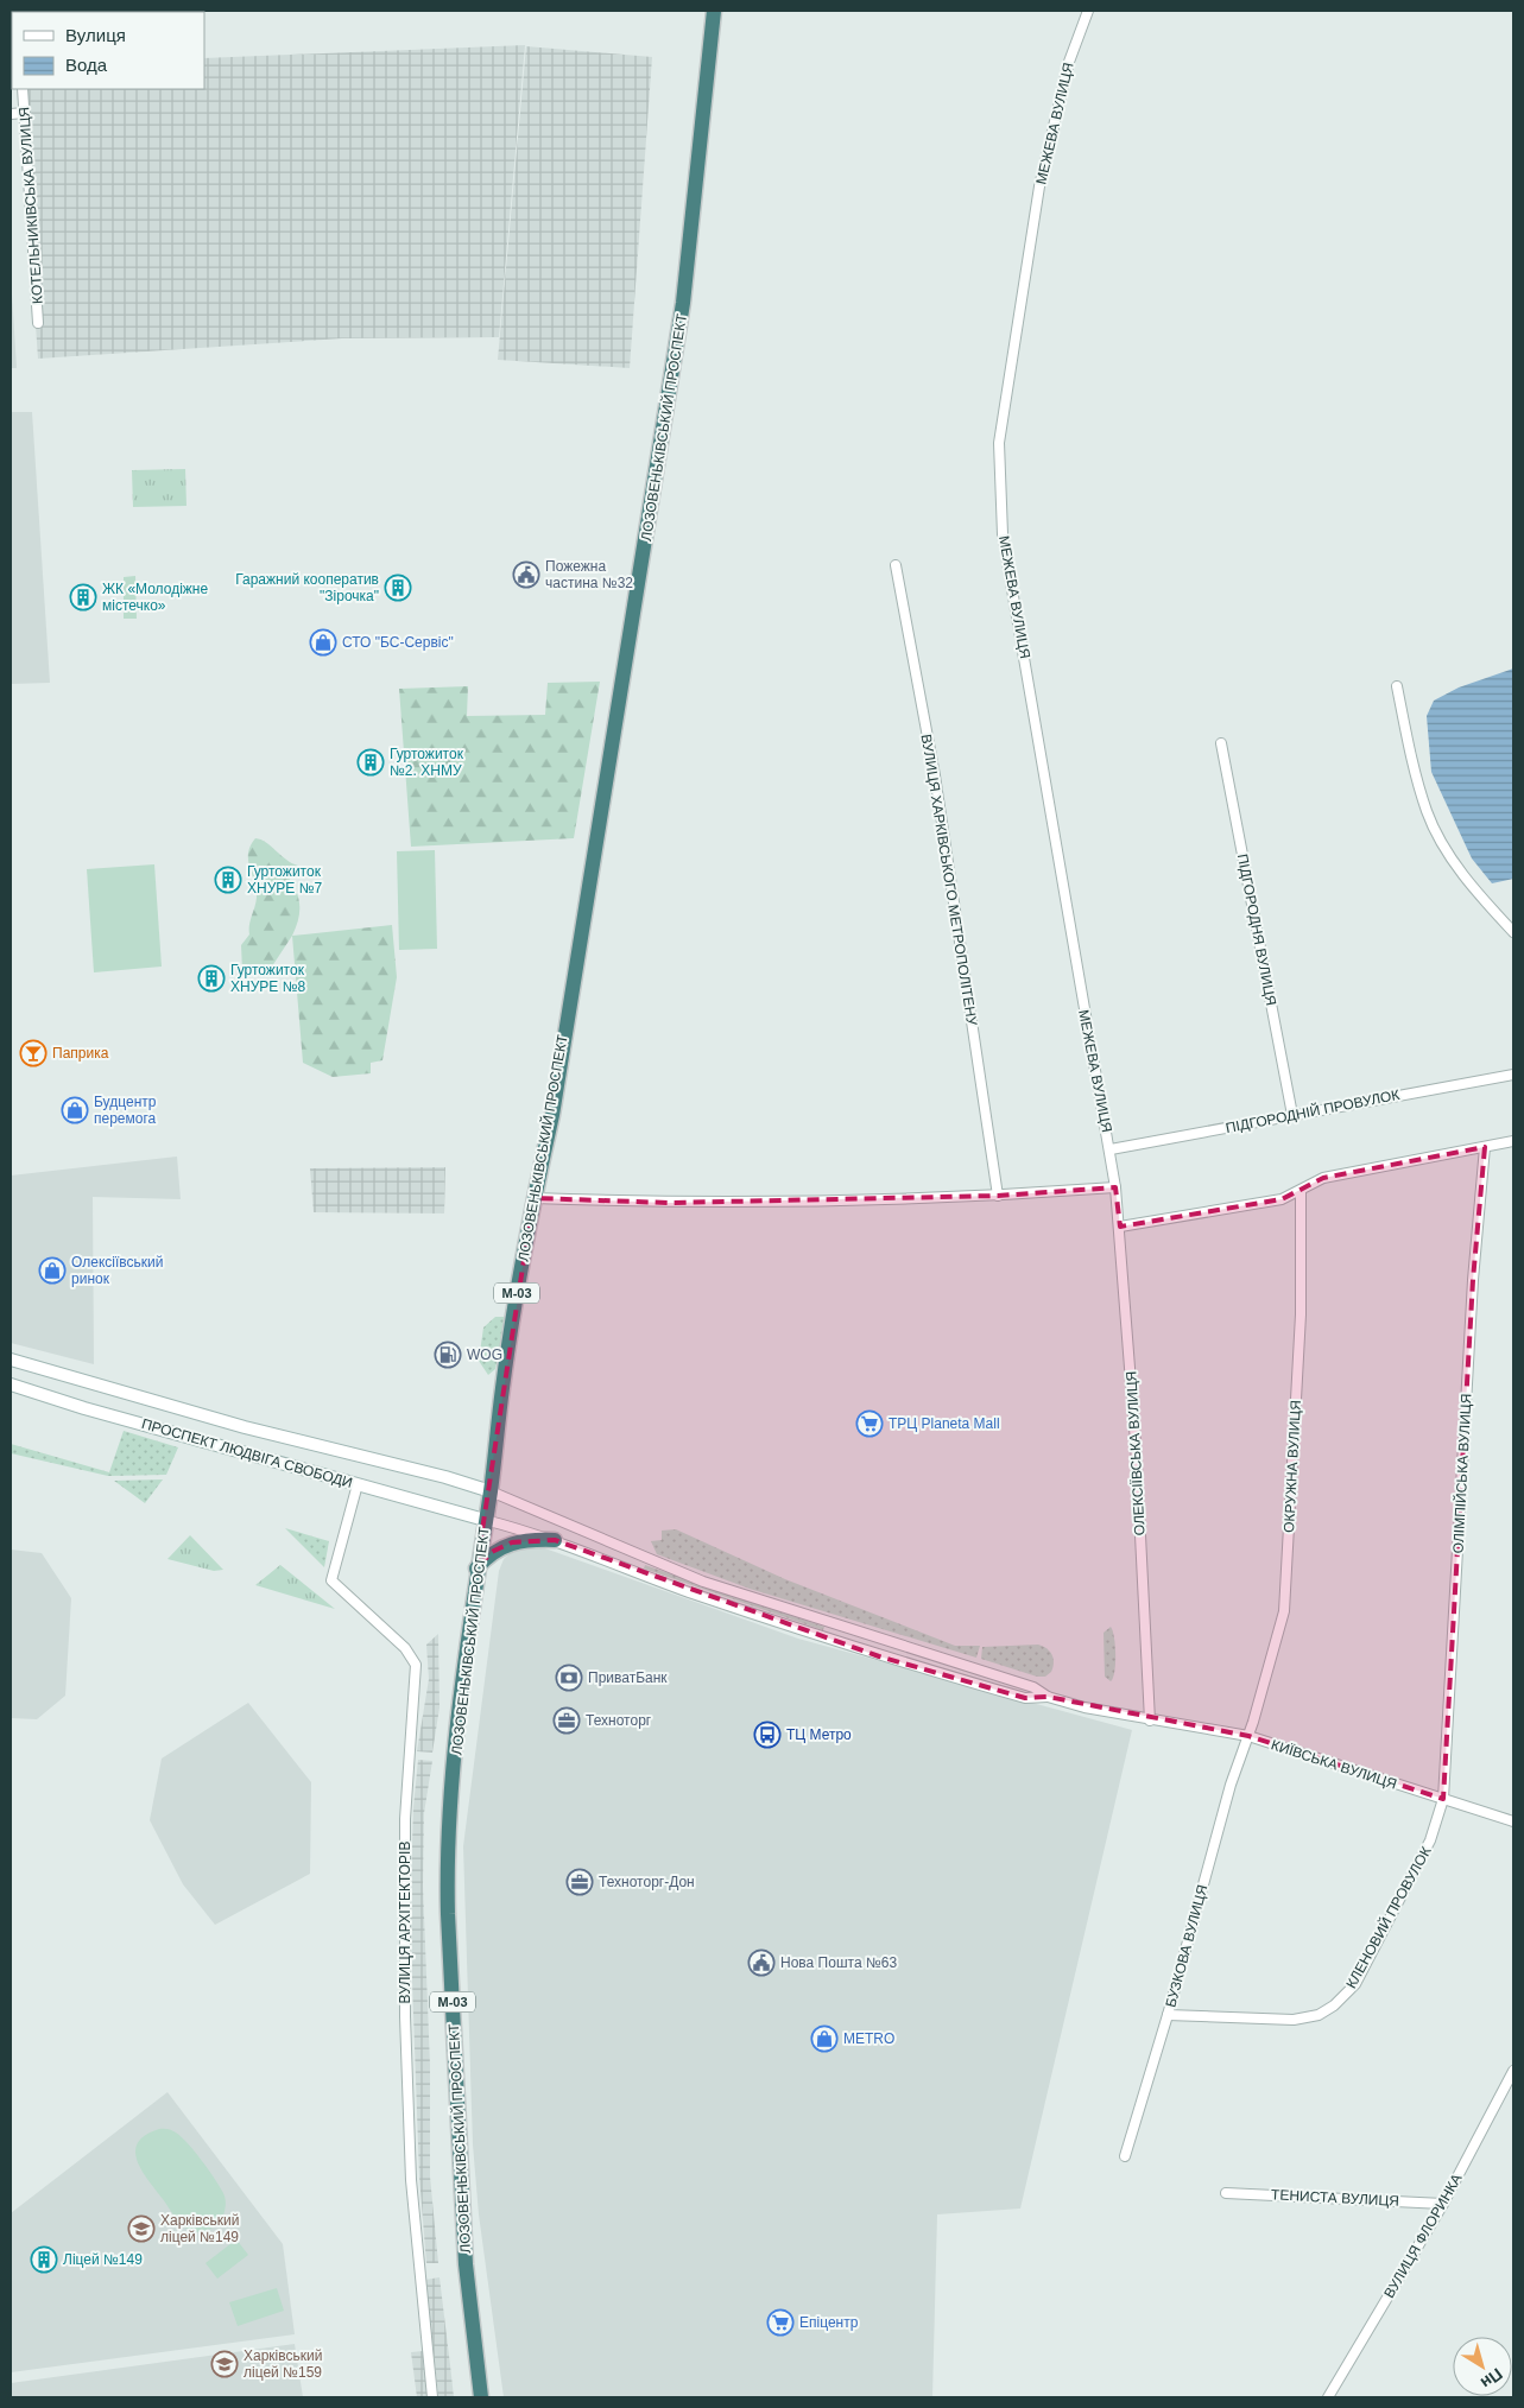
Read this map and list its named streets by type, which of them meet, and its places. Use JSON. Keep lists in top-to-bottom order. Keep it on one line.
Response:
{"streets":{"highway":["ЛОЗОВЕНЬКІВСЬКИЙ ПРОСПЕКТ","М-03"],"main road":["ПРОСПЕКТ ЛЮДВІГА СВОБОДИ"],"street":["МЕЖЕВА ВУЛИЦЯ","КОТЕЛЬНИКІВСЬКА ВУЛИЦЯ","ВУЛИЦЯ ХАРКІВСЬКОГО МЕТРОПОЛІТЕНУ","ПІДГОРОДНЯ ВУЛИЦЯ","ПІДГОРОДНІЙ ПРОВУЛОК","ОЛЕКСІЇВСЬКА ВУЛИЦЯ","ОКРУЖНА ВУЛИЦЯ","ОЛІМПІЙСЬКА ВУЛИЦЯ","КИЇВСЬКА ВУЛИЦЯ","КЛЕНОВИЙ ПРОВУЛОК","ВУЛИЦЯ АРХІТЕКТОРІВ","БУЗКОВА ВУЛИЦЯ","ТЕНИСТА ВУЛИЦЯ","ВУЛИЦЯ ФЛОРИНКА"]},"crossings":[["МЕЖЕВА ВУЛИЦЯ","ПІДГОРОДНІЙ ПРОВУЛОК"],["МЕЖЕВА ВУЛИЦЯ","ОЛЕКСІЇВСЬКА ВУЛИЦЯ"],["ЛОЗОВЕНЬКІВСЬКИЙ ПРОСПЕКТ","ПРОСПЕКТ ЛЮДВІГА СВОБОДИ"],["ПІДГОРОДНЯ ВУЛИЦЯ","ПІДГОРОДНІЙ ПРОВУЛОК"],["ПРОСПЕКТ ЛЮДВІГА СВОБОДИ","ВУЛИЦЯ АРХІТЕКТОРІВ"],["ОЛЕКСІЇВСЬКА ВУЛИЦЯ","КИЇВСЬКА ВУЛИЦЯ"],["ОКРУЖНА ВУЛИЦЯ","КИЇВСЬКА ВУЛИЦЯ"],["ОКРУЖНА ВУЛИЦЯ","БУЗКОВА ВУЛИЦЯ"],["ОЛІМПІЙСЬКА ВУЛИЦЯ","КИЇВСЬКА ВУЛИЦЯ"],["ОЛІМПІЙСЬКА ВУЛИЦЯ","КЛЕНОВИЙ ПРОВУЛОК"],["КИЇВСЬКА ВУЛИЦЯ","КЛЕНОВИЙ ПРОВУЛОК"],["КИЇВСЬКА ВУЛИЦЯ","БУЗКОВА ВУЛИЦЯ"],["КЛЕНОВИЙ ПРОВУЛОК","БУЗКОВА ВУЛИЦЯ"],["ТЕНИСТА ВУЛИЦЯ","ВУЛИЦЯ ФЛОРИНКА"]],"places":{"public building":["Пожежна частина №32","Нова Пошта №63"],"building":["Гаражний кооператив \"Зірочка\"","ЖК «Молодіжне містечко»","Гуртожиток №2. ХНМУ","Гуртожиток ХНУРЕ №7","Гуртожиток ХНУРЕ №8","Ліцей №149"],"shop":["СТО \"БС-Сервіс\"","Будцентр перемога","Олексіївський ринок","METRO"],"bar":["Паприка"],"fuel station":["WOG"],"supermarket":["ТРЦ Planeta Mall","Епіцентр"],"bank":["ПриватБанк"],"office":["Техноторг","Техноторг-Дон"],"bus stop":["ТЦ Метро"],"school or university":["Харківський ліцей №149","Харківський ліцей №159"]},"legend":["Вулиця","Вода"],"north":"bottom right"}
